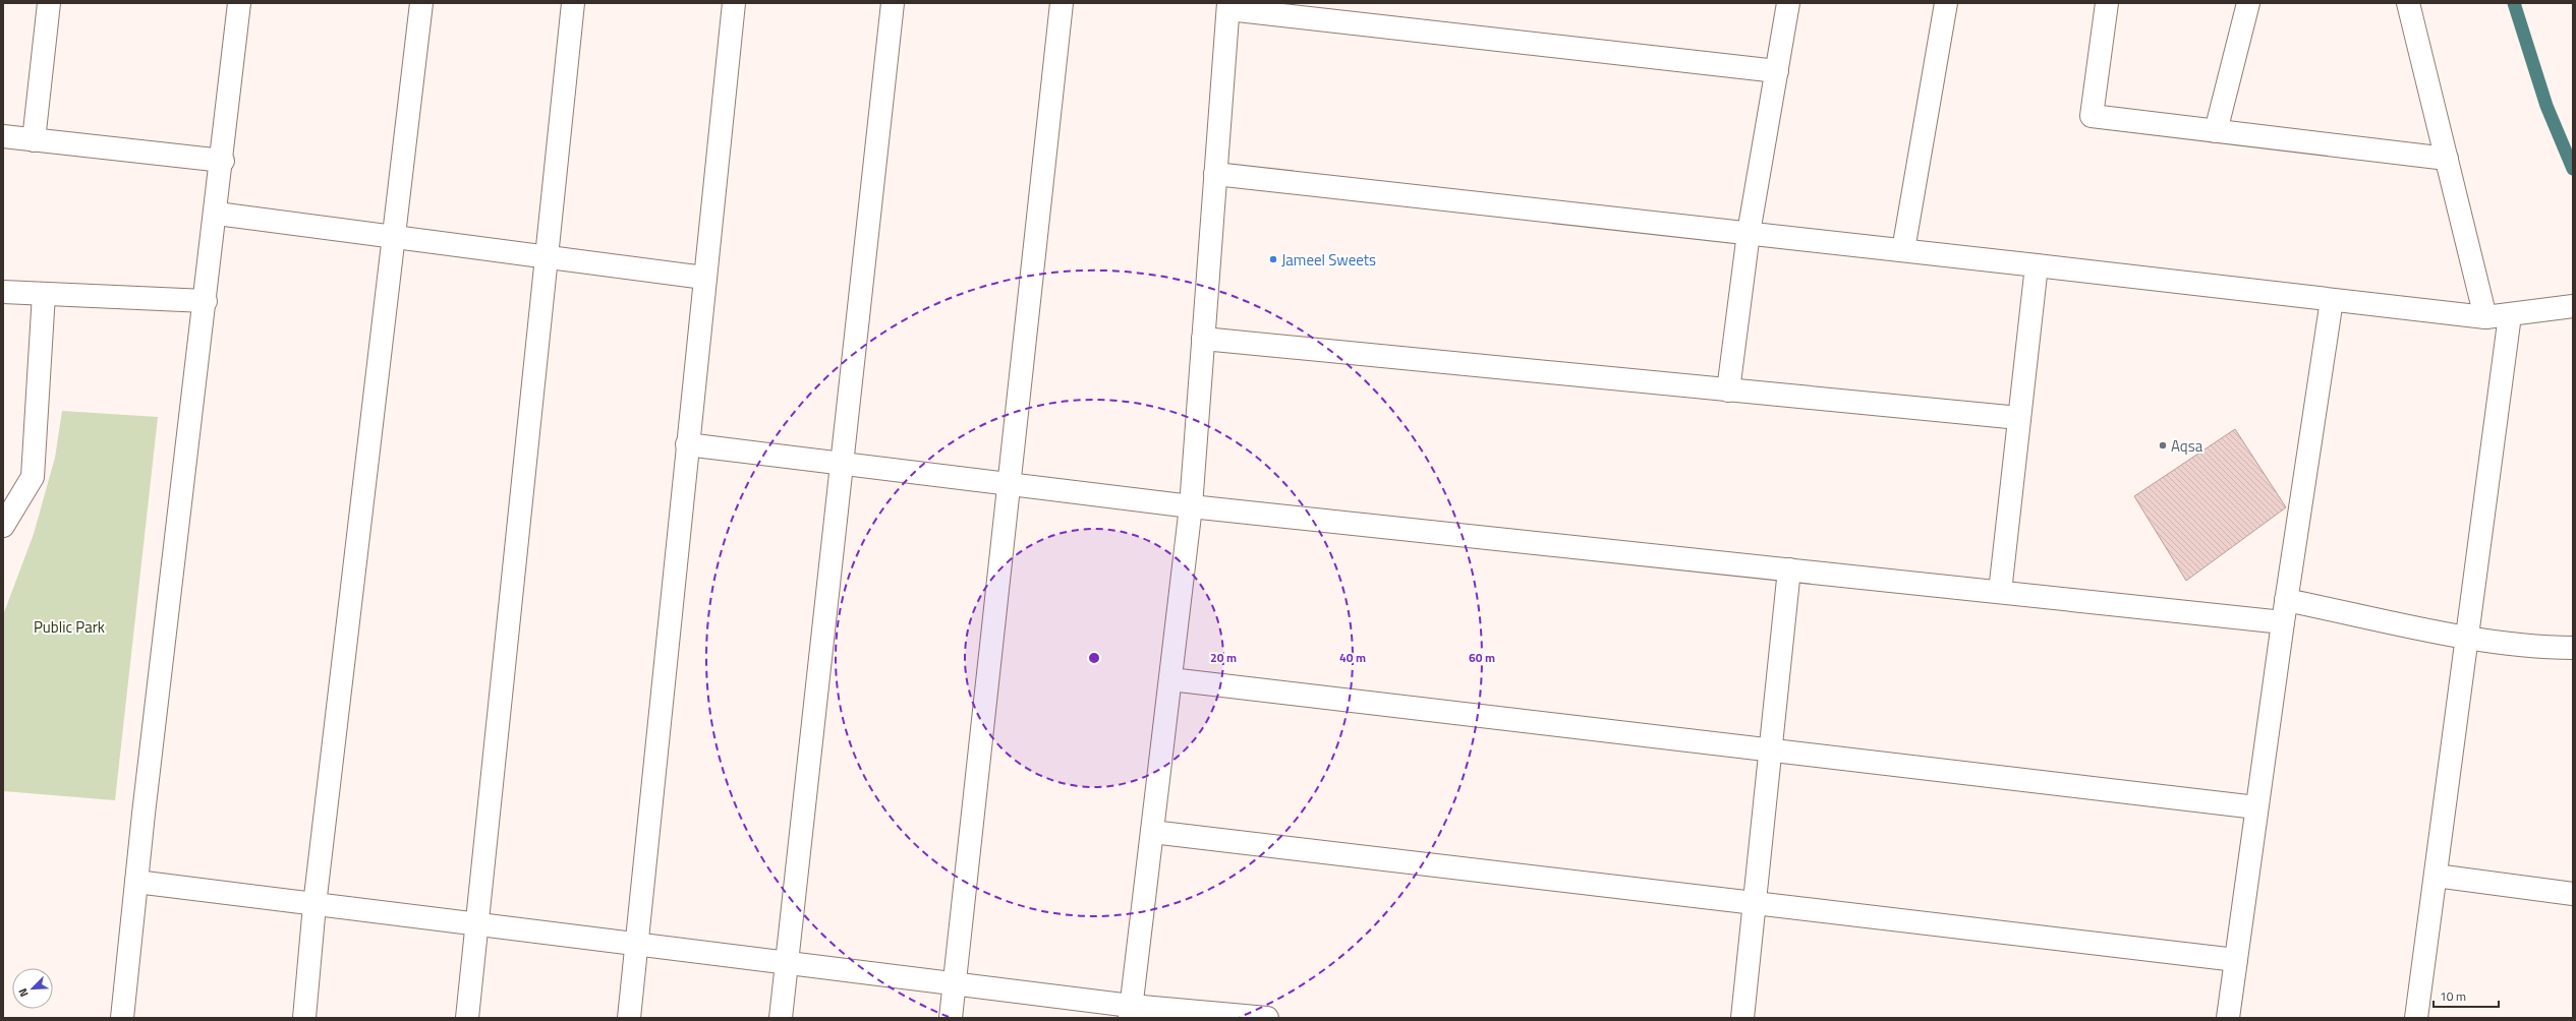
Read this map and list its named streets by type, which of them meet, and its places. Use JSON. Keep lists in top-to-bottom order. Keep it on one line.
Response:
{"parks":["Public Park"],"places":["Jameel Sweets","Aqsa"],"scale_bar":"10 m","north":"bottom left","rings":["20 m","40 m","60 m"]}
